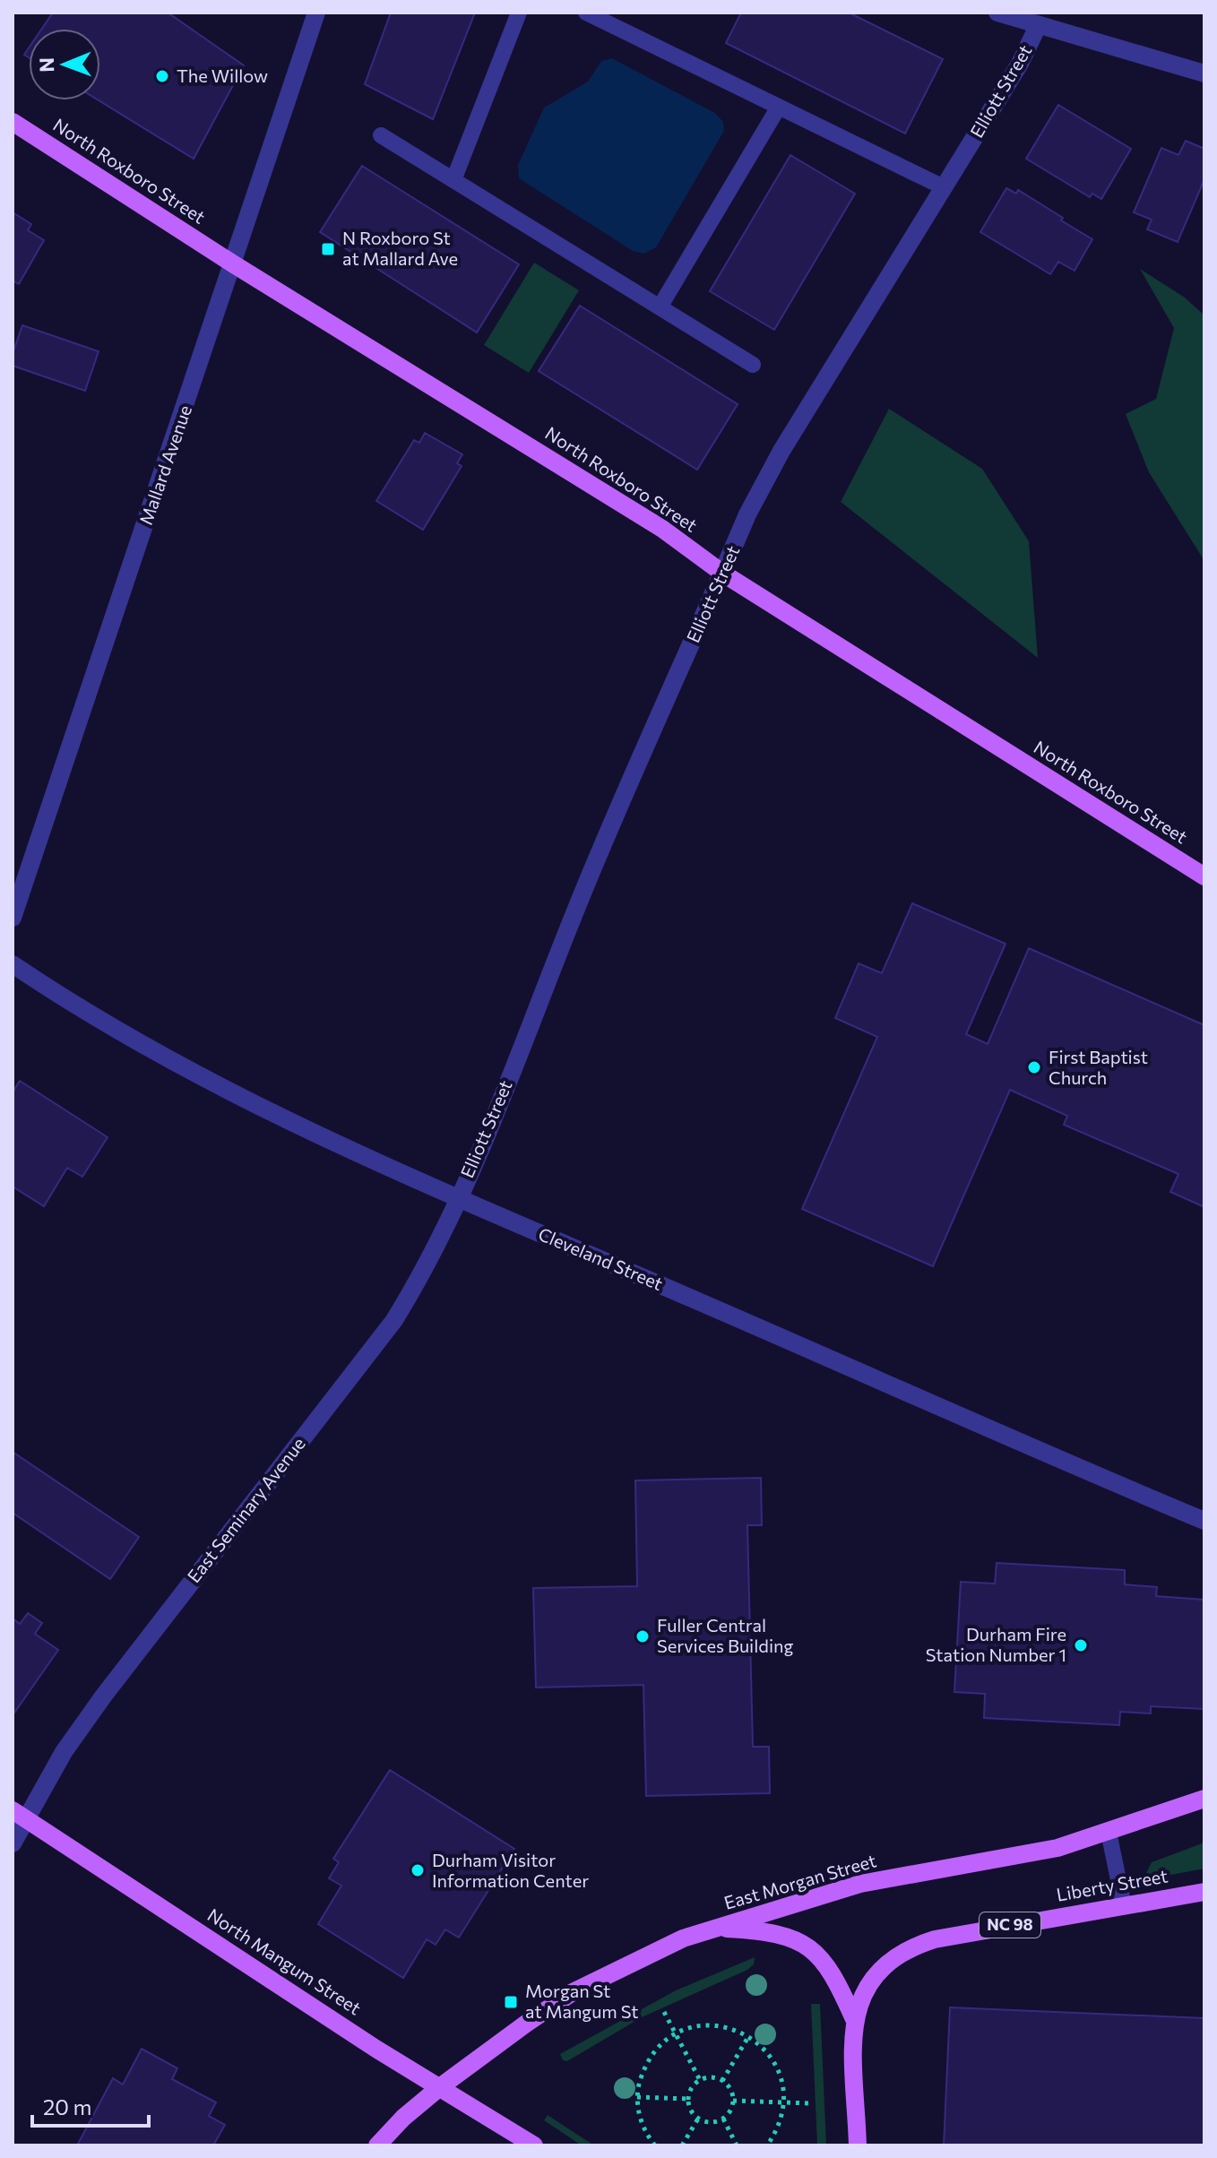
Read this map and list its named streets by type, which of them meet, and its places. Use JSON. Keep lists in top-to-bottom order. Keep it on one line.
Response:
{"streets":{"main road":["North Roxboro Street","East Morgan Street","Liberty Street","NC 98","North Mangum Street"],"street":["Elliott Street","Mallard Avenue","Cleveland Street","East Seminary Avenue"]},"crossings":[["Elliott Street","North Roxboro Street"],["Elliott Street","Cleveland Street"],["Elliott Street","East Seminary Avenue"],["North Roxboro Street","Mallard Avenue"],["Cleveland Street","East Seminary Avenue"],["East Seminary Avenue","North Mangum Street"],["East Morgan Street","North Mangum Street"],["Liberty Street","NC 98"]],"places":{"other":["The Willow","First Baptist Church","Fuller Central Services Building","Durham Fire Station Number 1","Durham Visitor Information Center"],"transit":["N Roxboro St at Mallard Ave","Morgan St at Mangum St"]},"scale_bar":"20 m","north":"left"}
